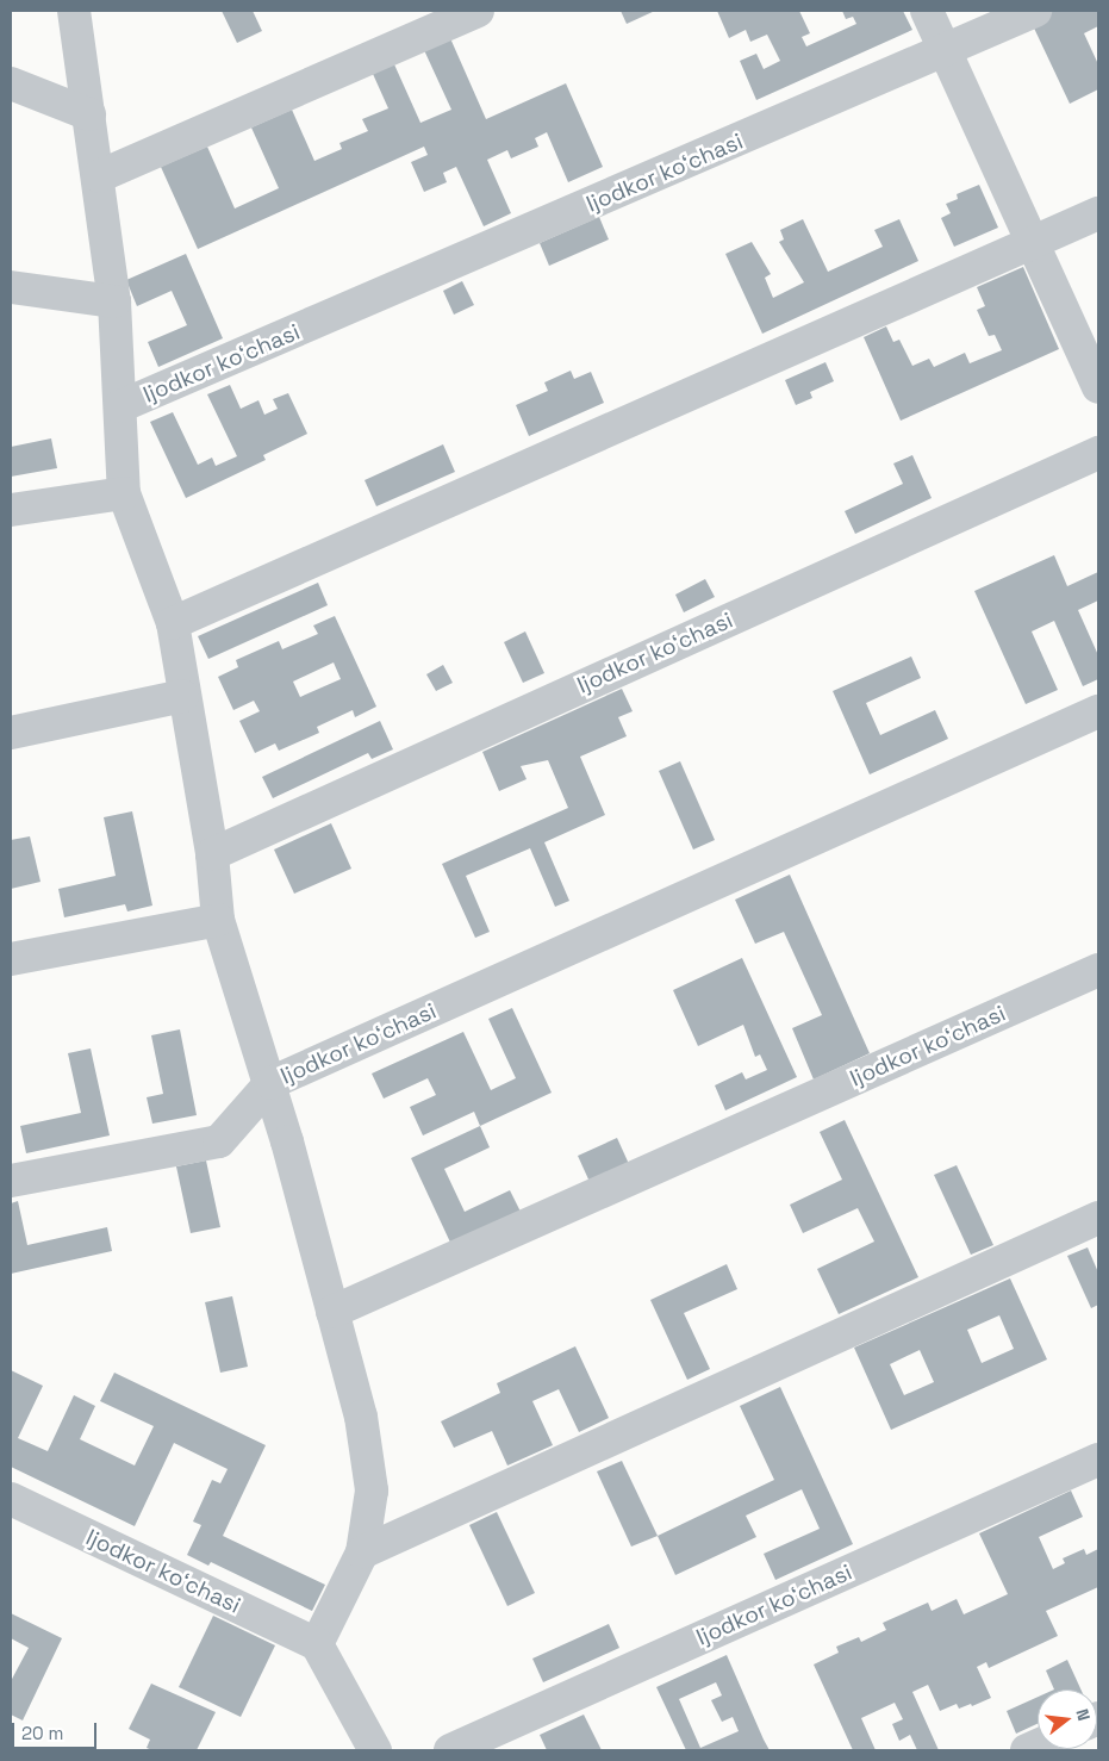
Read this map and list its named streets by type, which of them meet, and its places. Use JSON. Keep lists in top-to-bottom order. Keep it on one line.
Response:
{"streets":{"street":["Ijodkor koʻchasi"]},"scale_bar":"20 m","north":"right"}
